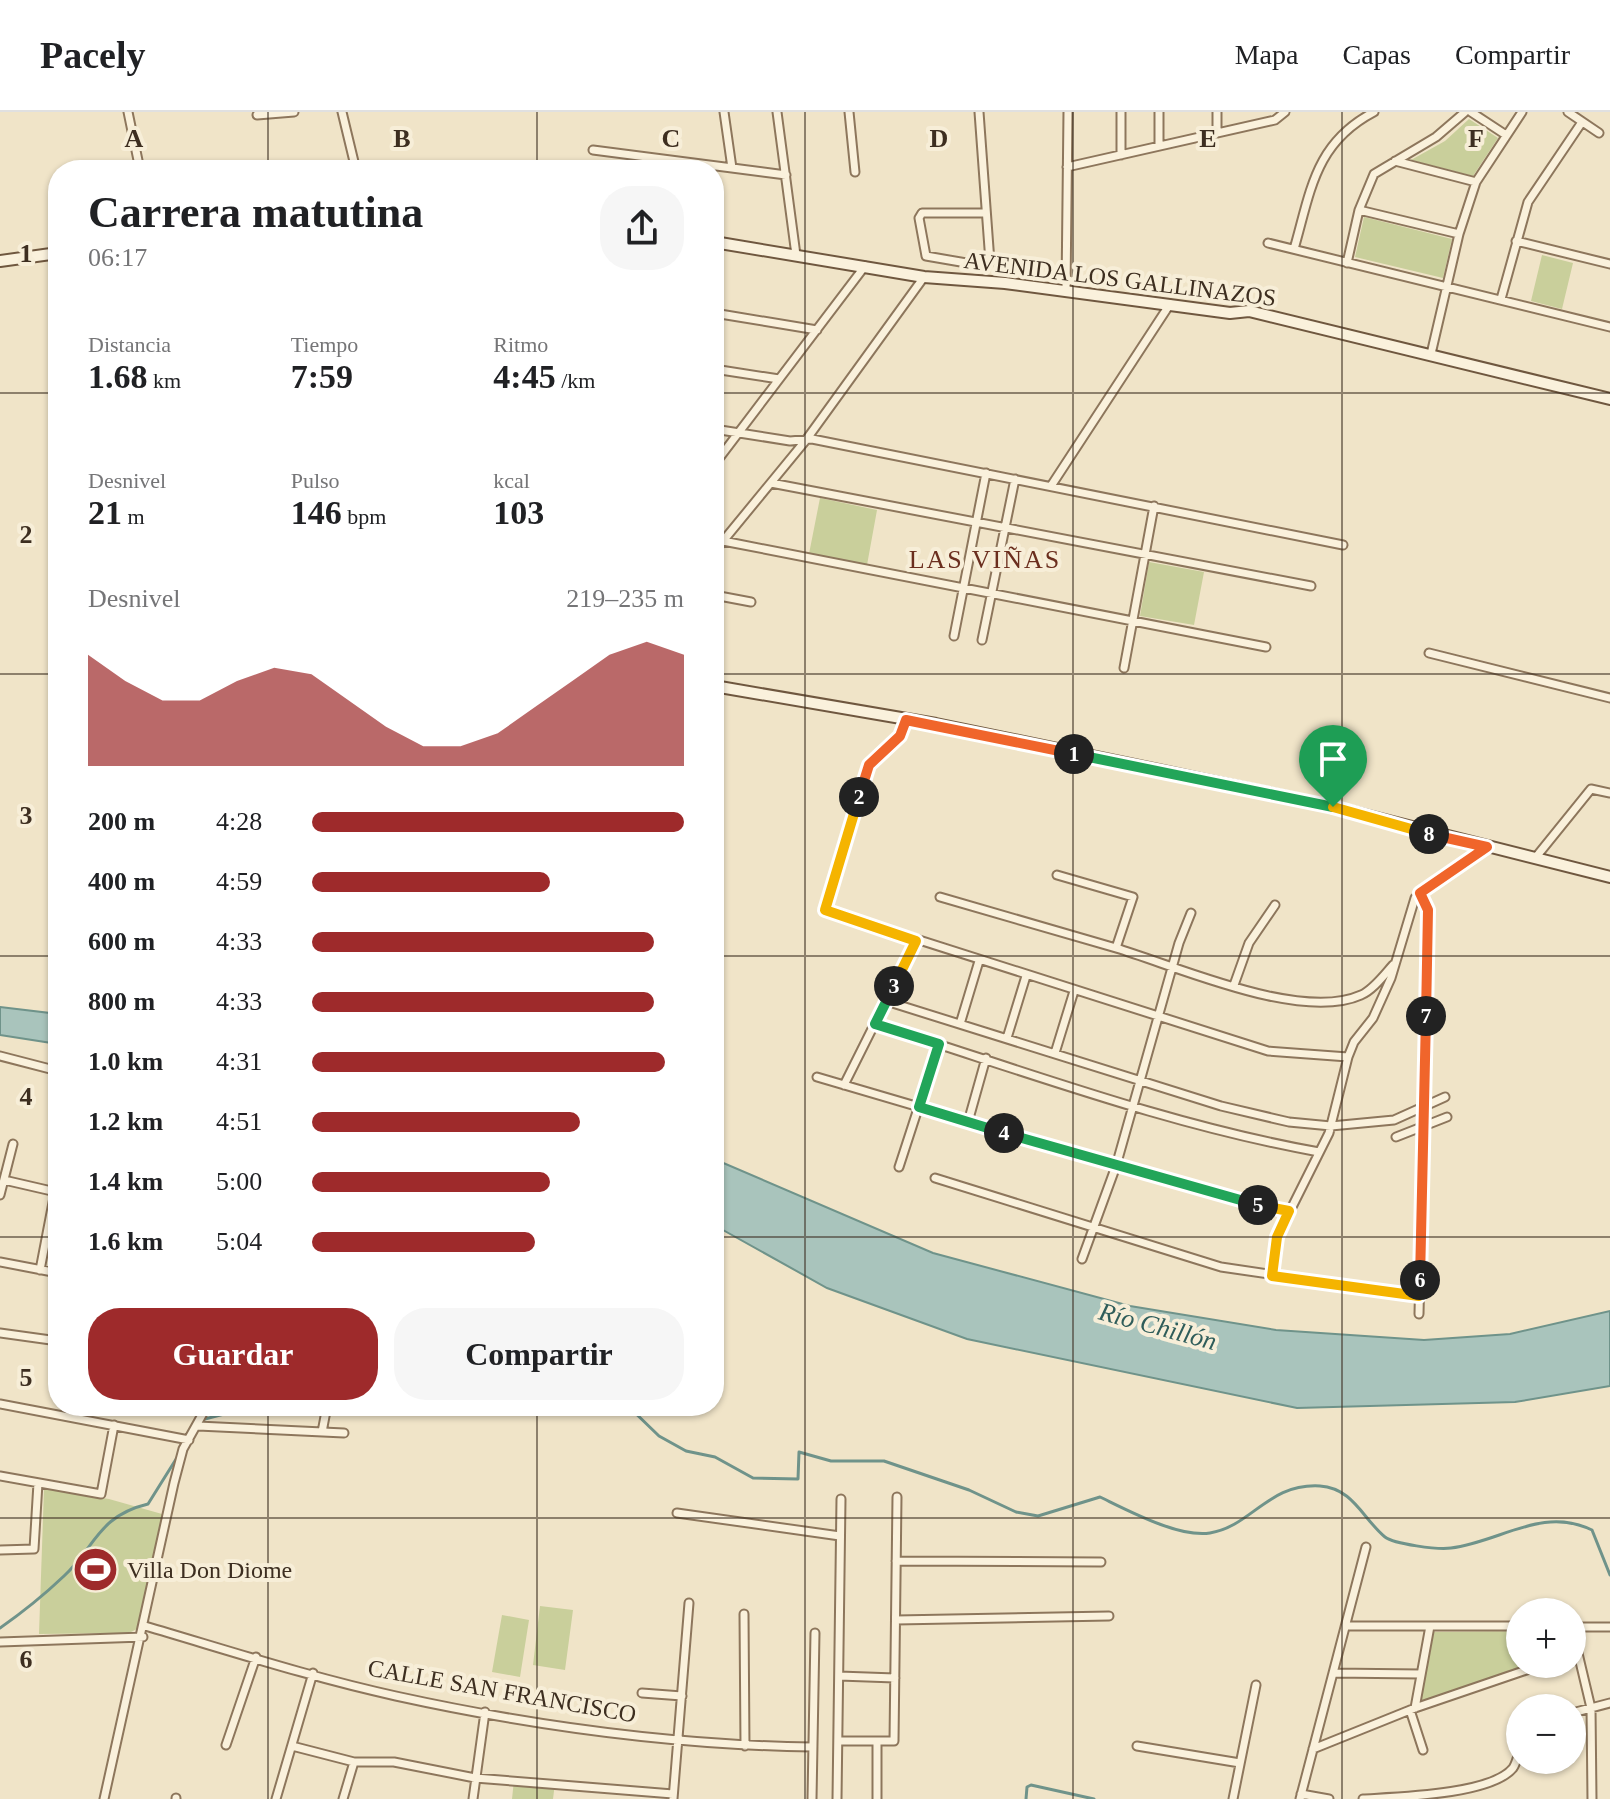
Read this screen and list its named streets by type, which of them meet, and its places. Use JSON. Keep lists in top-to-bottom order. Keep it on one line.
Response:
{"streets":{"street":["AVENIDA LOS GALLINAZOS","CALLE SAN FRANCISCO"]},"districts":["LAS VIÑAS"],"water":["Río Chillón"],"places":{"sports":["Villa Don Diome"]},"page":{"header":"Pacely","nav":["Mapa","Capas","Compartir"],"heading":["Carrera matutina","06:17"],"stats":[["Distancia","1.68 km"],["Tiempo","7:59"],["Ritmo","4:45 /km"],["Desnivel","21 m"],["Pulso","146 bpm"],["kcal","103"]],"chart":["Desnivel","219–235 m"],"pins":["1","2","8","3","7","4","5","6"],"list":[{"name":"200 m","note":"4:28"},{"name":"400 m","note":"4:59"},{"name":"600 m","note":"4:33"},{"name":"800 m","note":"4:33"},{"name":"1.0 km","note":"4:31"},{"name":"1.2 km","note":"4:51"},{"name":"1.4 km","note":"5:00"},{"name":"1.6 km","note":"5:04"}],"buttons":["Guardar","Compartir"],"map_buttons":["+","−"]},"grid":{"columns":["A","B","C","D","E","F"],"rows":["1","2","3","4","5","6"]}}
